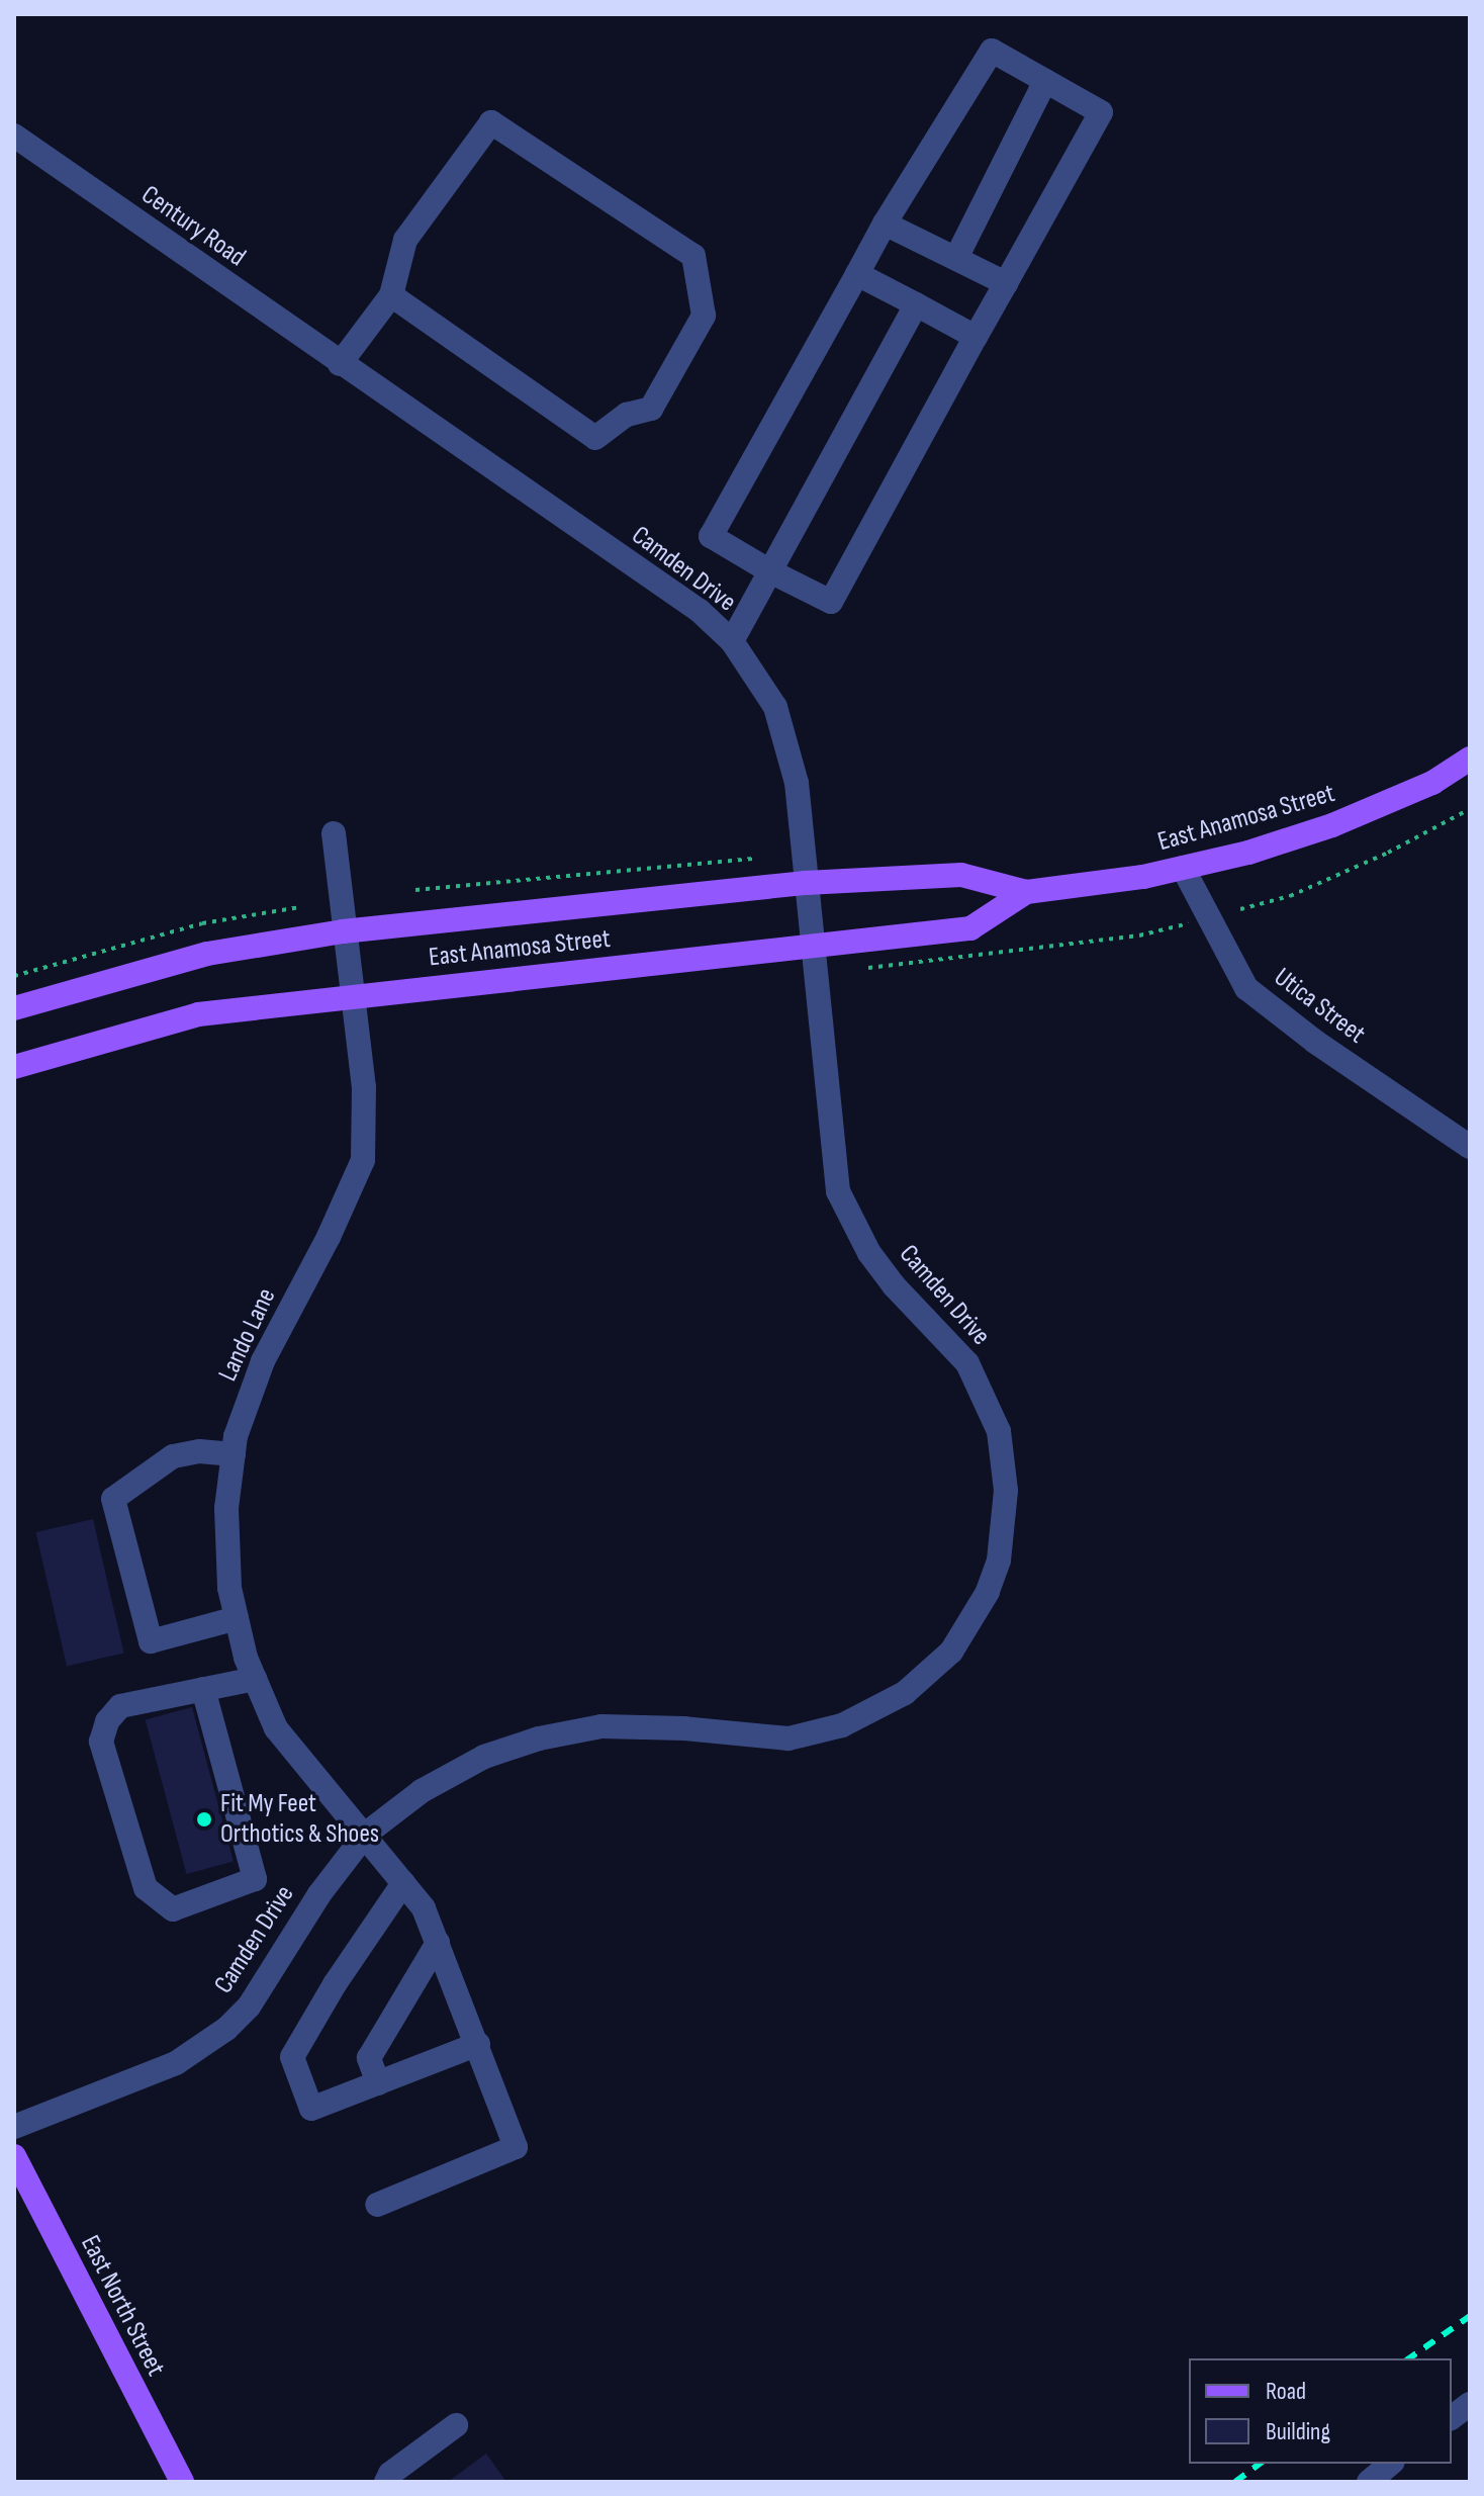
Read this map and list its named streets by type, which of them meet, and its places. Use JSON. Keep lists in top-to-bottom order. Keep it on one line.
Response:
{"streets":{"main road":["East Anamosa Street","East North Street"],"street":["Century Road","Camden Drive","Utica Street","Lando Lane"]},"crossings":[["Century Road","Camden Drive"],["Camden Drive","East Anamosa Street"],["Camden Drive","Lando Lane"],["East Anamosa Street","Utica Street"],["East Anamosa Street","Lando Lane"]],"places":["Fit My Feet Orthotics & Shoes"],"legend":["Road","Building"]}
